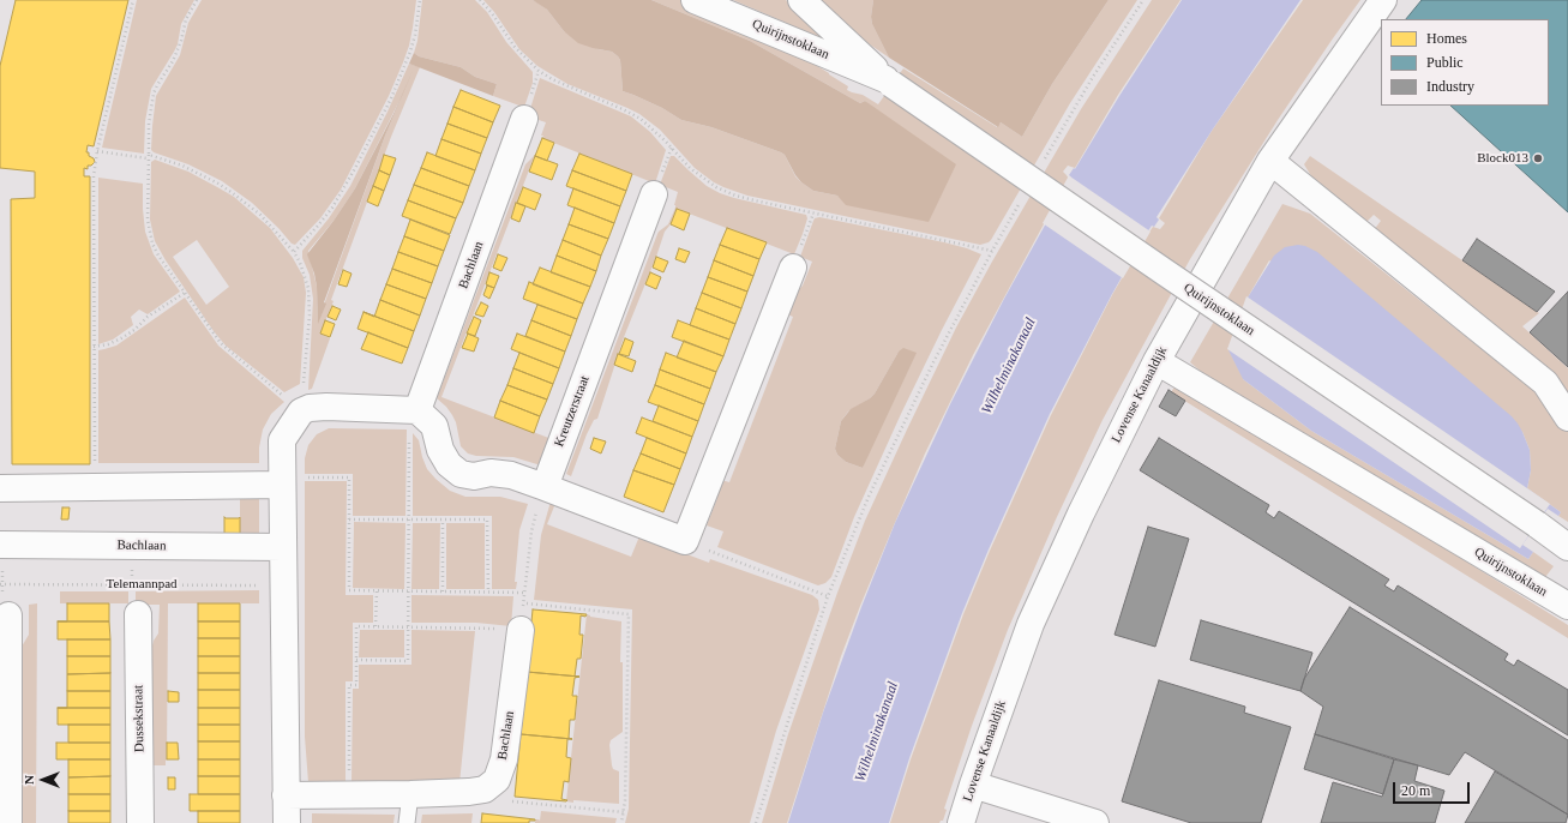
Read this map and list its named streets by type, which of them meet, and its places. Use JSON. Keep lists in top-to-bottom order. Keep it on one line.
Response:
{"streets":{"street":["Quirijnstoklaan","Bachlaan","Lovense Kanaaldijk","Kreutzerstraat","Dussekstraat"],"path":["Telemannpad"]},"crossings":[["Quirijnstoklaan","Lovense Kanaaldijk"]],"water":["Wilhelminakanaal"],"places":["Block013"],"legend":["Homes","Public","Industry"],"scale_bar":"20 m","north":"left"}
